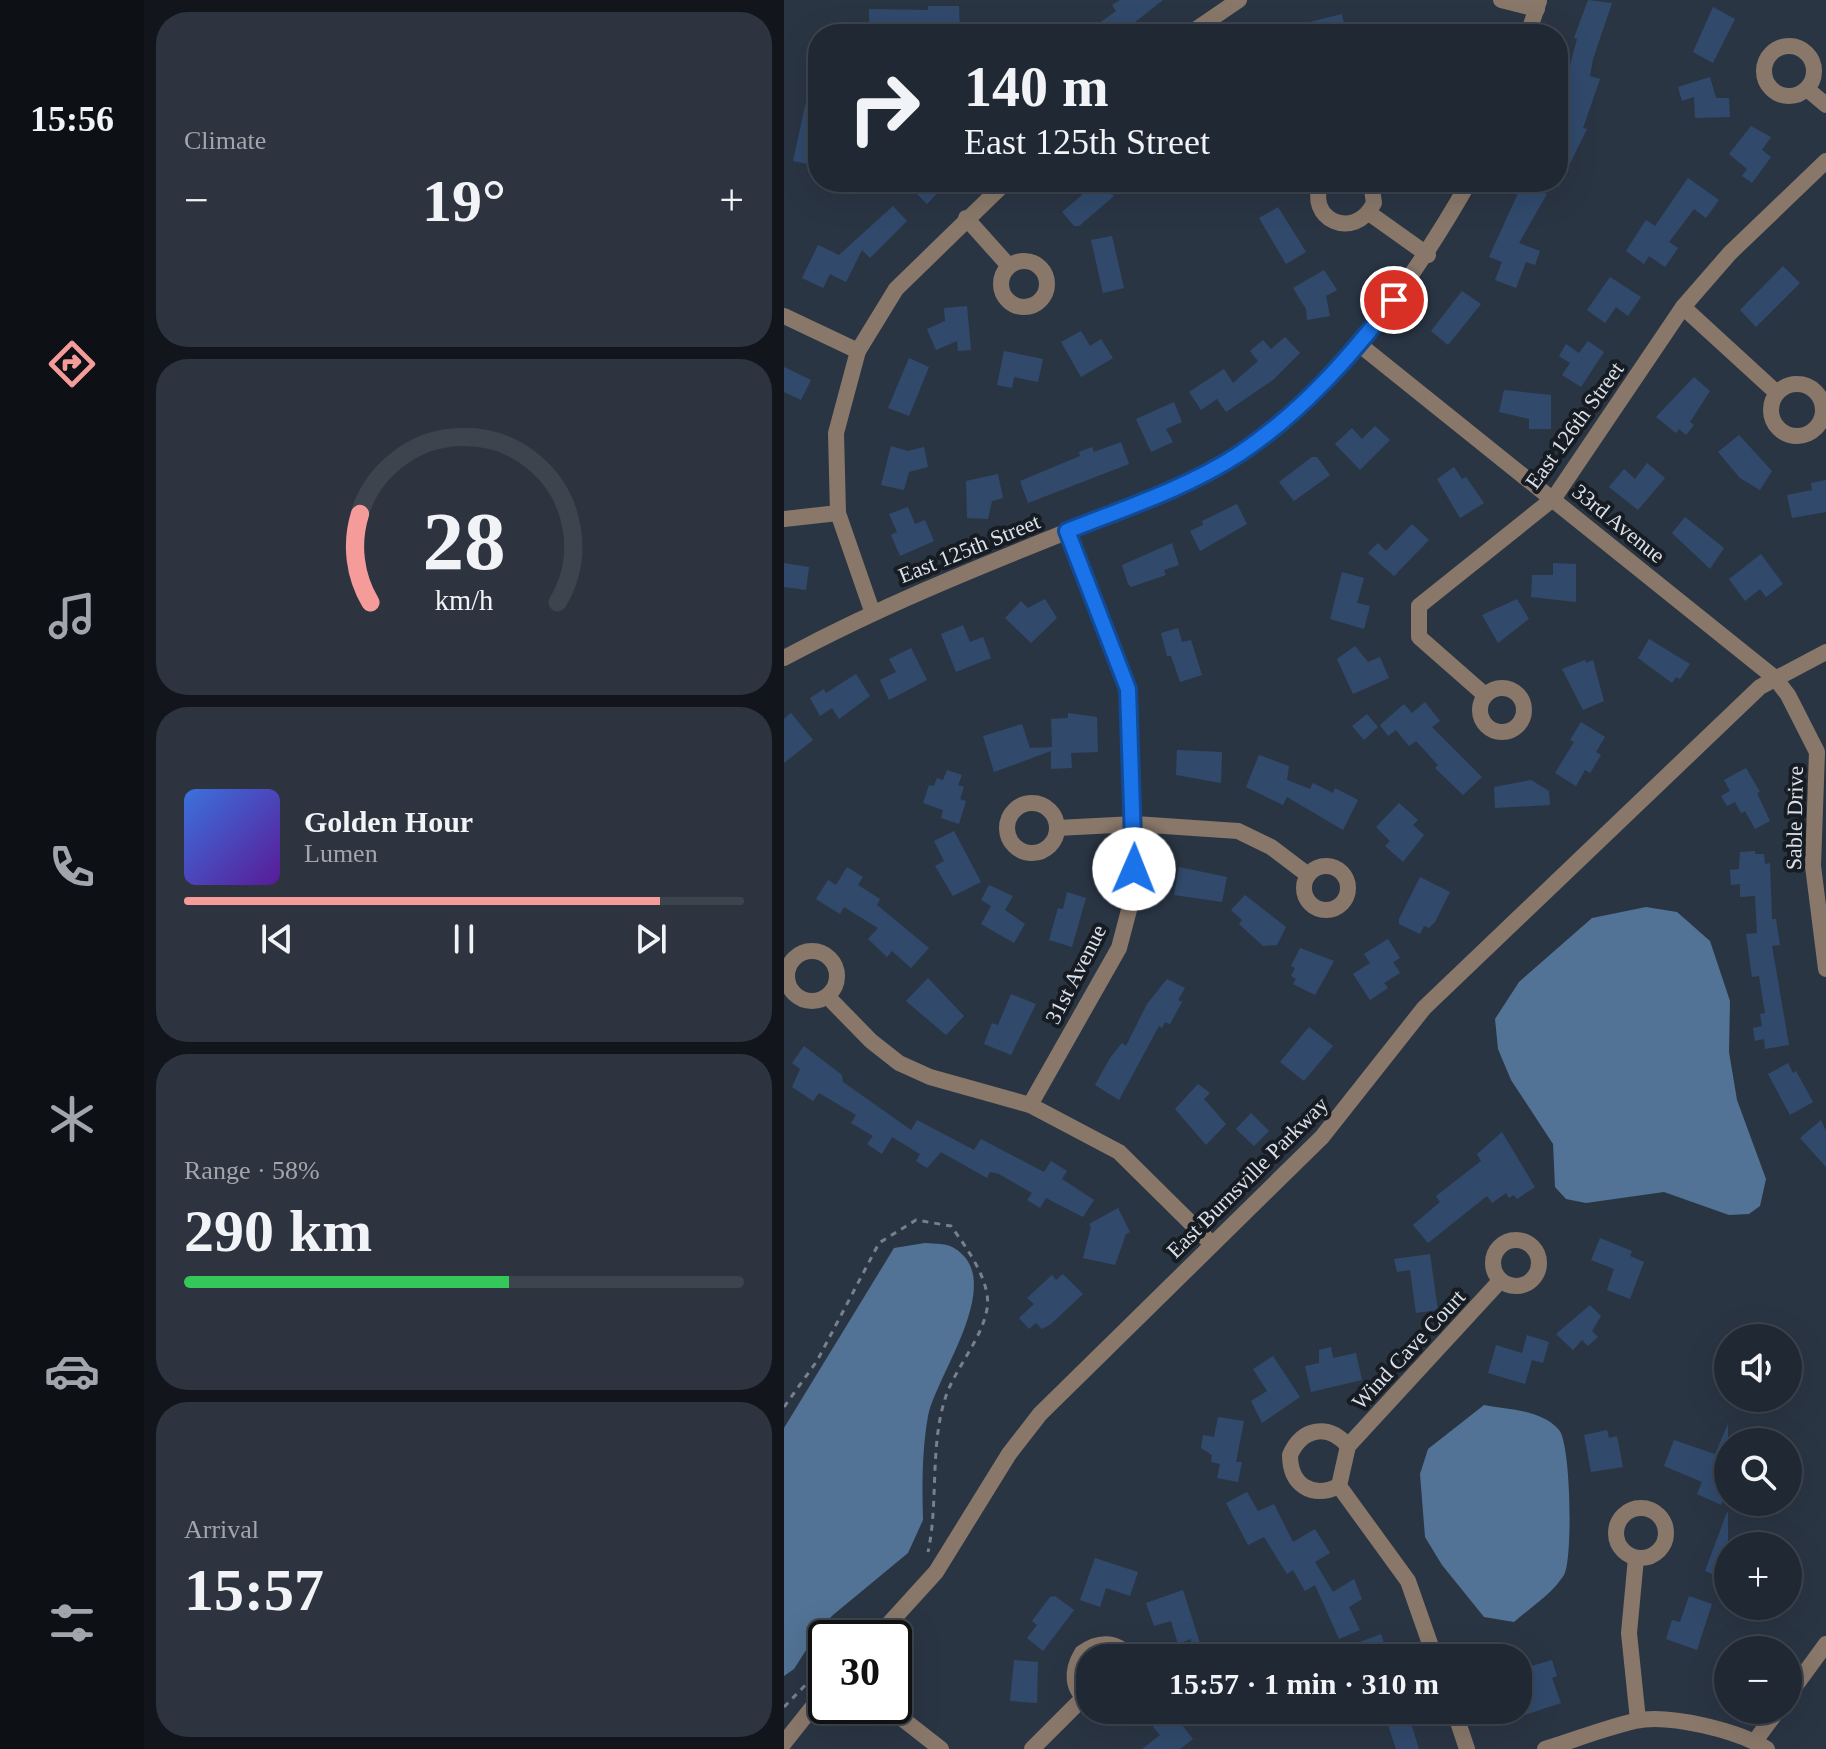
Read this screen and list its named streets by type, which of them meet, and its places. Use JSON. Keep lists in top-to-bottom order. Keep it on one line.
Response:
{"streets":{"street":["East 126th Street","33rd Avenue","East 125th Street","Sable Drive","31st Avenue","East Burnsville Parkway","Wind Cave Court"]},"crossings":[["East 126th Street","33rd Avenue"],["33rd Avenue","East 125th Street"],["33rd Avenue","Sable Drive"],["33rd Avenue","East Burnsville Parkway"],["East 125th Street","31st Avenue"],["Sable Drive","East Burnsville Parkway"]],"page":{"tabs":"15:56","tile":["Climate",["Range · 58%","290 km"],["Arrival","15:57"]],"turn":["140 m","East 125th Street"],"heat":["−","19°","+"],"song":["Golden Hour","Lumen"],"map_buttons":["+","−"],"limit":"30","trip":"15:57 · 1 min · 310 m","gauge":["28","km/h"]}}
